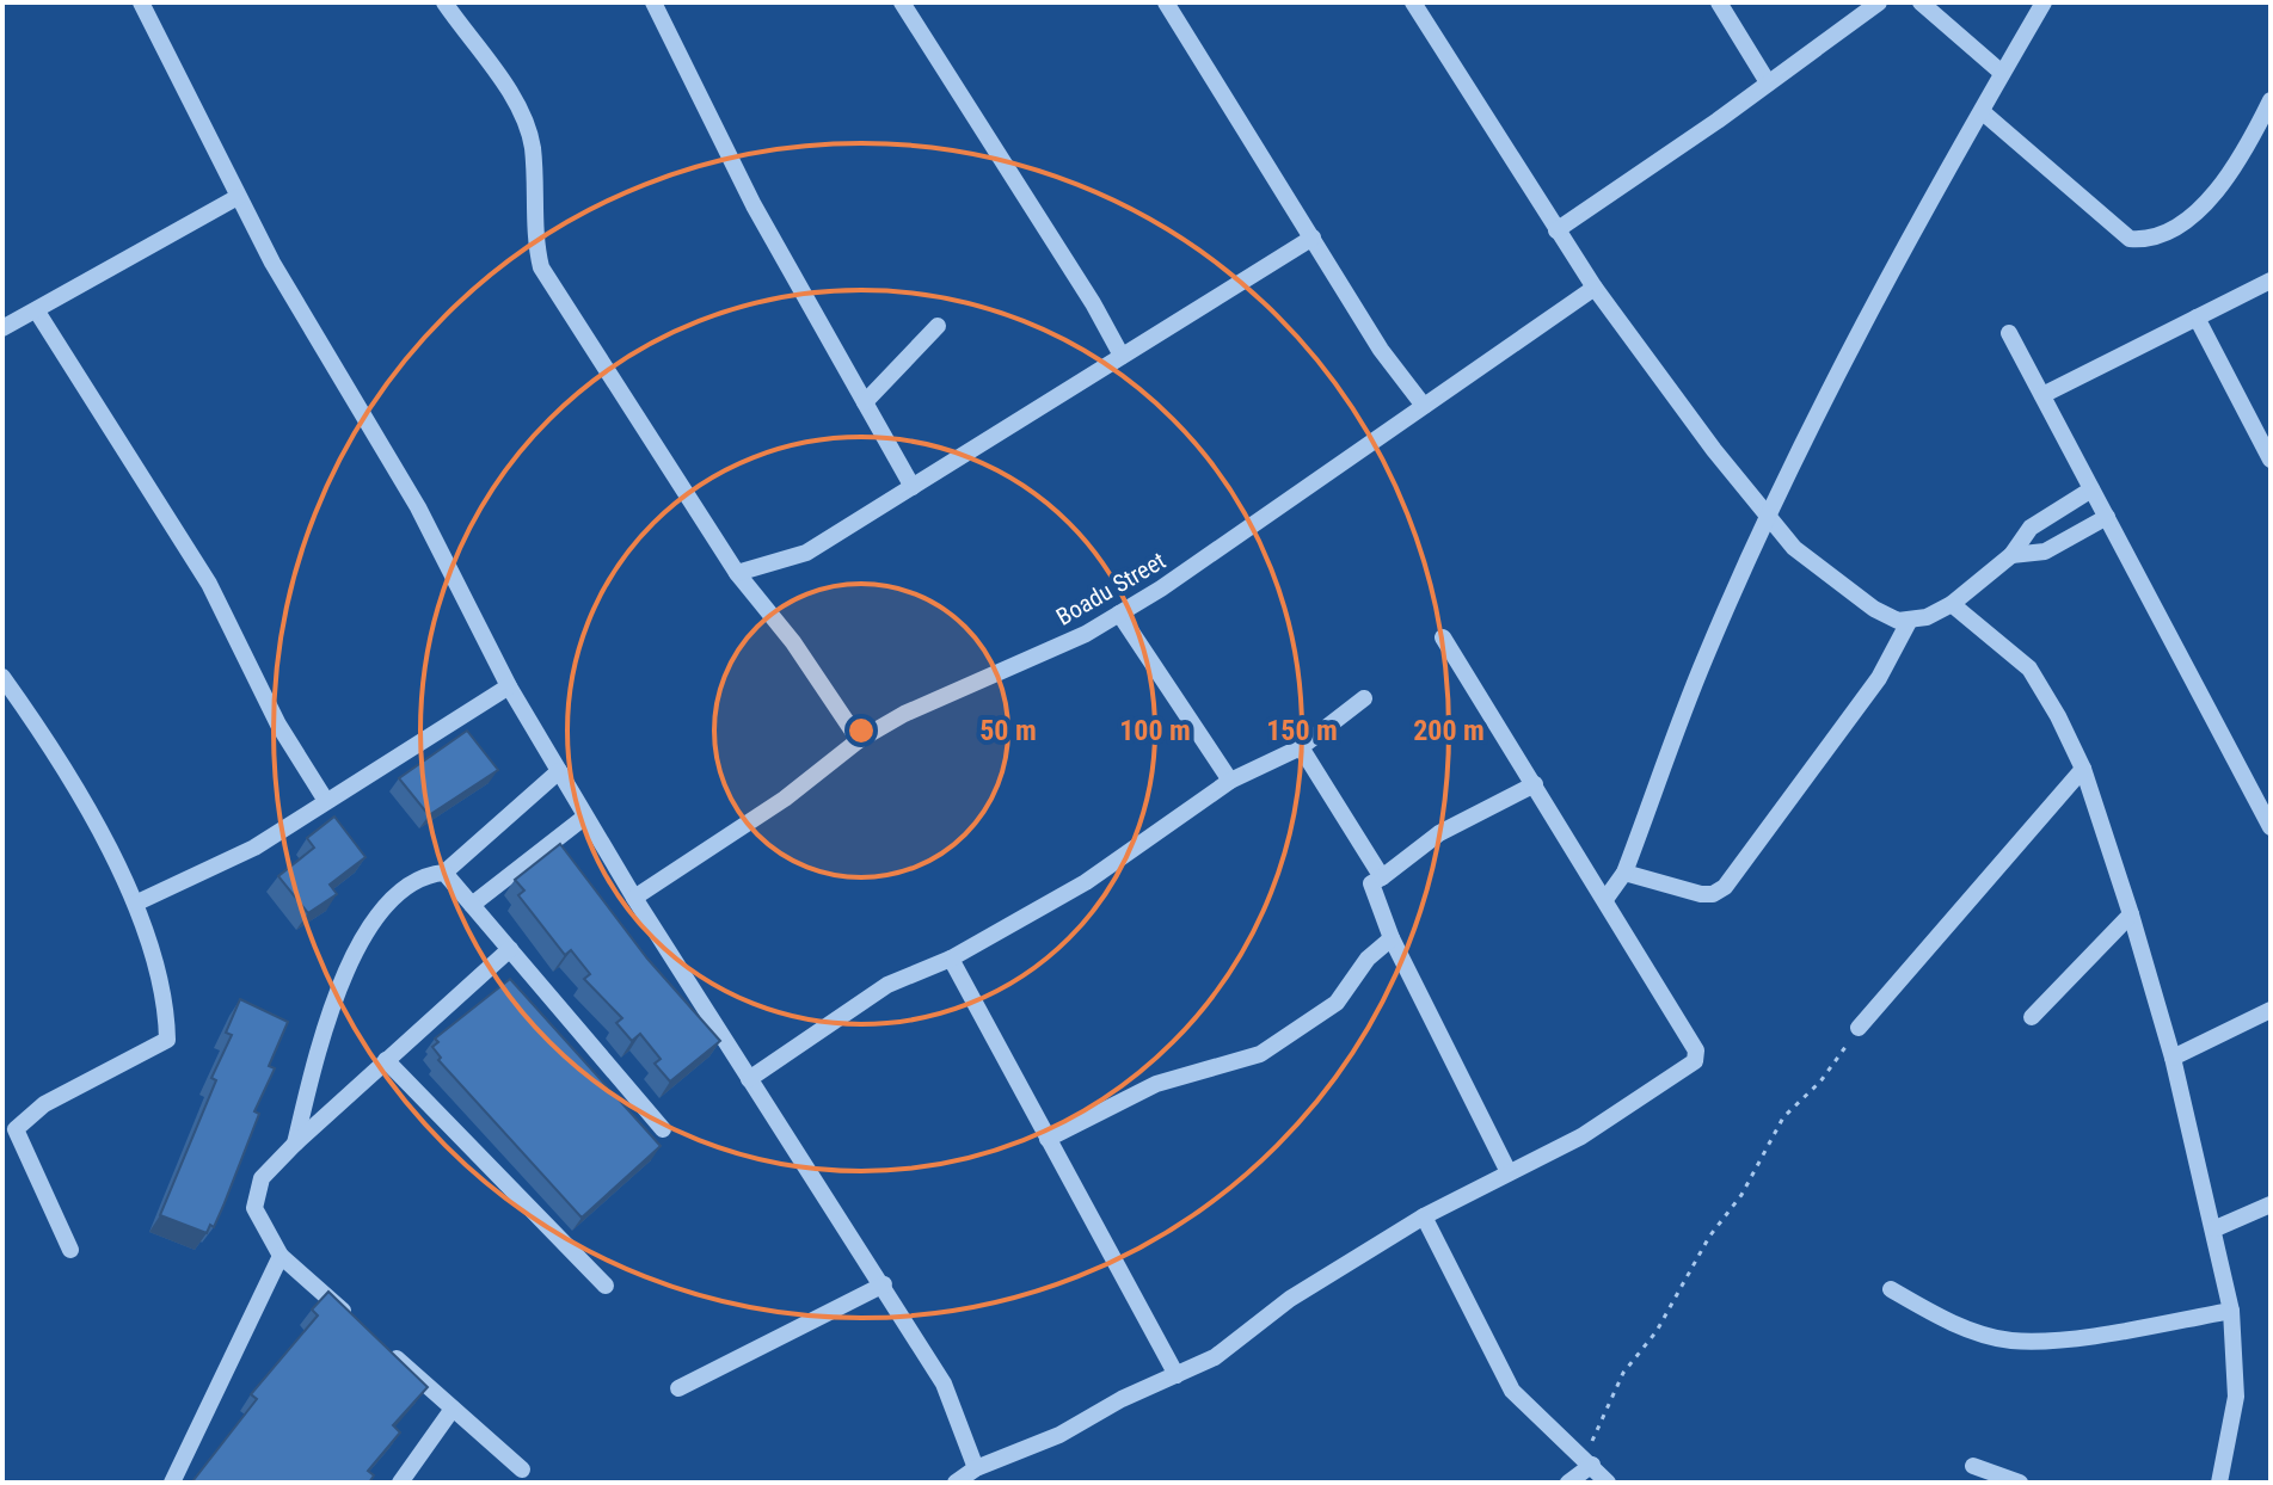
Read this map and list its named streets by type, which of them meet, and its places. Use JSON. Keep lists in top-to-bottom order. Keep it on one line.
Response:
{"streets":{"street":["Boadu Street"]},"rings":["50 m","100 m","150 m","200 m"]}
